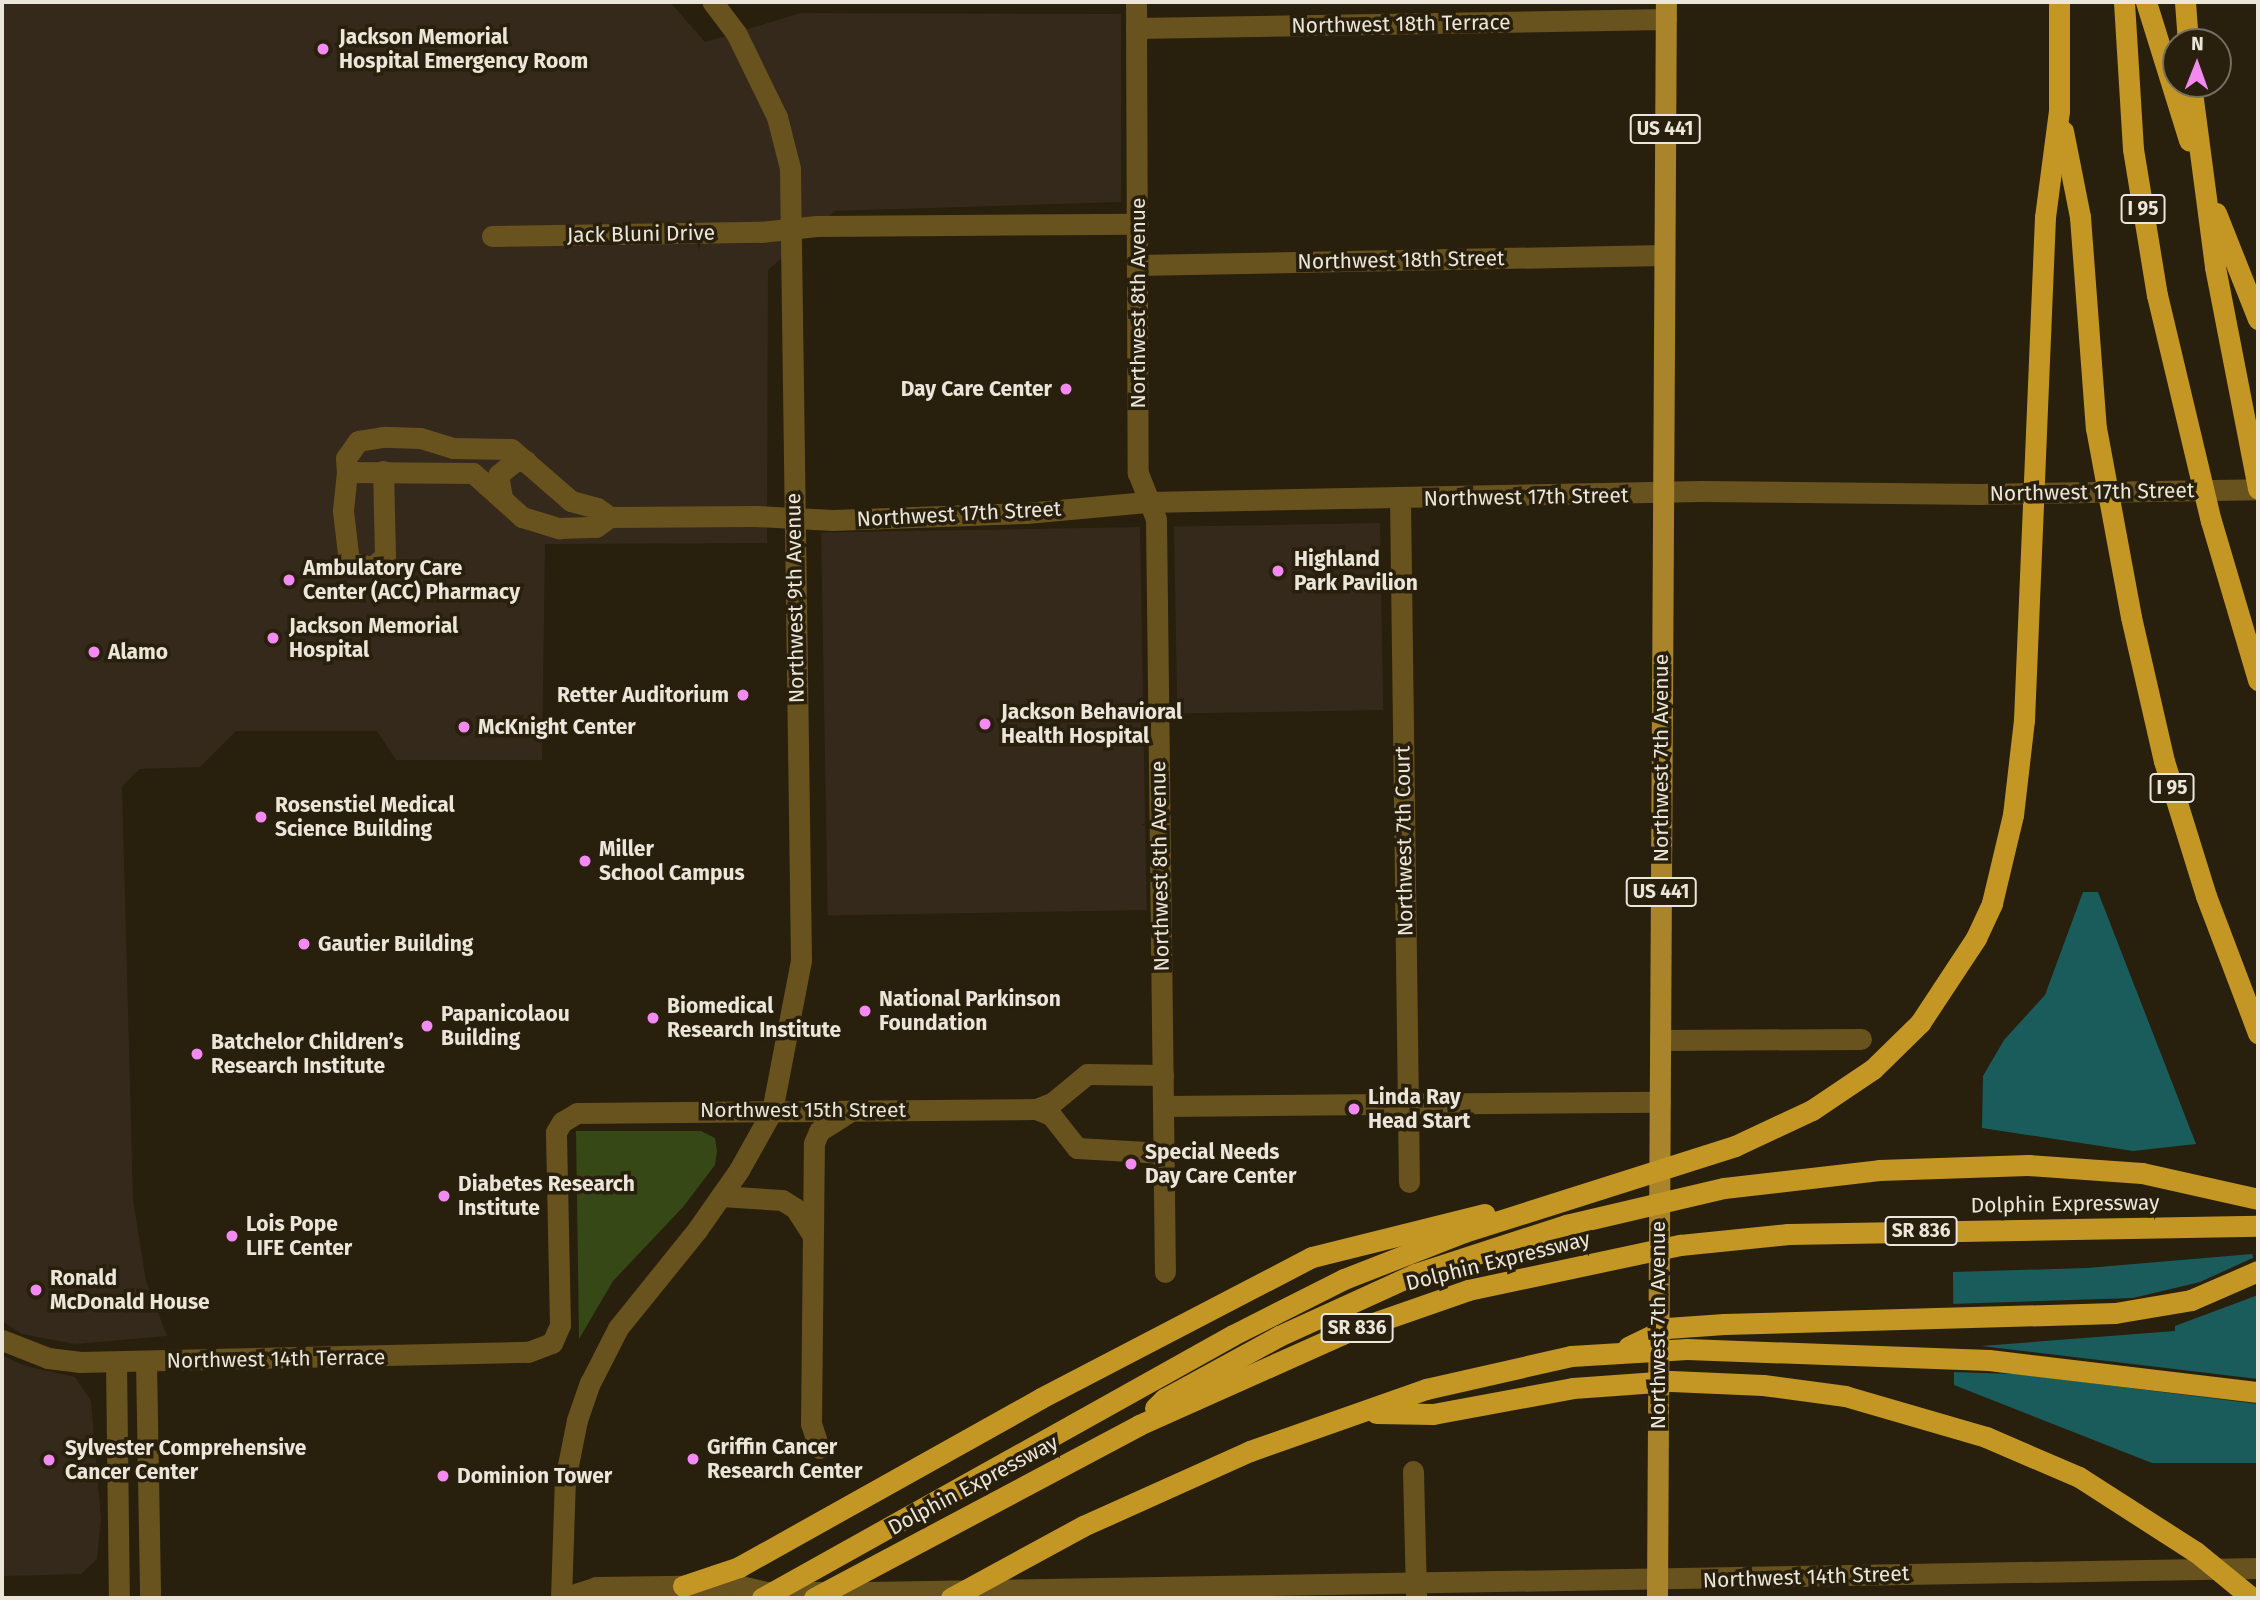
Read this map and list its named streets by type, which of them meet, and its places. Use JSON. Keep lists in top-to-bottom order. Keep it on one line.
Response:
{"streets":{"highway":["I 95","Dolphin Expressway","SR 836"],"main road":["US 441","Northwest 7th Avenue"],"street":["Northwest 18th Terrace","Jack Bluni Drive","Northwest 18th Street","Northwest 8th Avenue","Northwest 17th Street","Northwest 9th Avenue","Northwest 7th Court","Northwest 15th Street","Northwest 14th Terrace","Northwest 14th Street"]},"crossings":[["Northwest 18th Terrace","Northwest 8th Avenue"],["Northwest 18th Terrace","Northwest 7th Avenue"],["Jack Bluni Drive","Northwest 9th Avenue"],["Northwest 18th Street","Northwest 8th Avenue"],["Northwest 18th Street","Northwest 7th Avenue"],["Northwest 8th Avenue","Northwest 17th Street"],["Northwest 8th Avenue","Northwest 15th Street"],["Northwest 17th Street","Northwest 9th Avenue"],["Northwest 17th Street","Northwest 7th Avenue"],["Northwest 17th Street","Northwest 7th Court"],["Northwest 9th Avenue","Northwest 15th Street"],["Northwest 9th Avenue","Northwest 14th Street"],["Northwest 7th Avenue","Northwest 14th Street"],["Northwest 15th Street","Northwest 14th Terrace"]],"places":["Jackson Memorial Hospital Emergency Room","Day Care Center","Highland Park Pavilion","Ambulatory Care Center (ACC) Pharmacy","Jackson Memorial Hospital","Alamo","Retter Auditorium","Jackson Behavioral Health Hospital","McKnight Center","Rosenstiel Medical Science Building","Miller School Campus","Gautier Building","National Parkinson Foundation","Biomedical Research Institute","Papanicolaou Building","Batchelor Children’s Research Institute","Linda Ray Head Start","Special Needs Day Care Center","Diabetes Research Institute","Lois Pope LIFE Center","Ronald McDonald House","Griffin Cancer Research Center","Sylvester Comprehensive Cancer Center","Dominion Tower"],"north":"top"}
